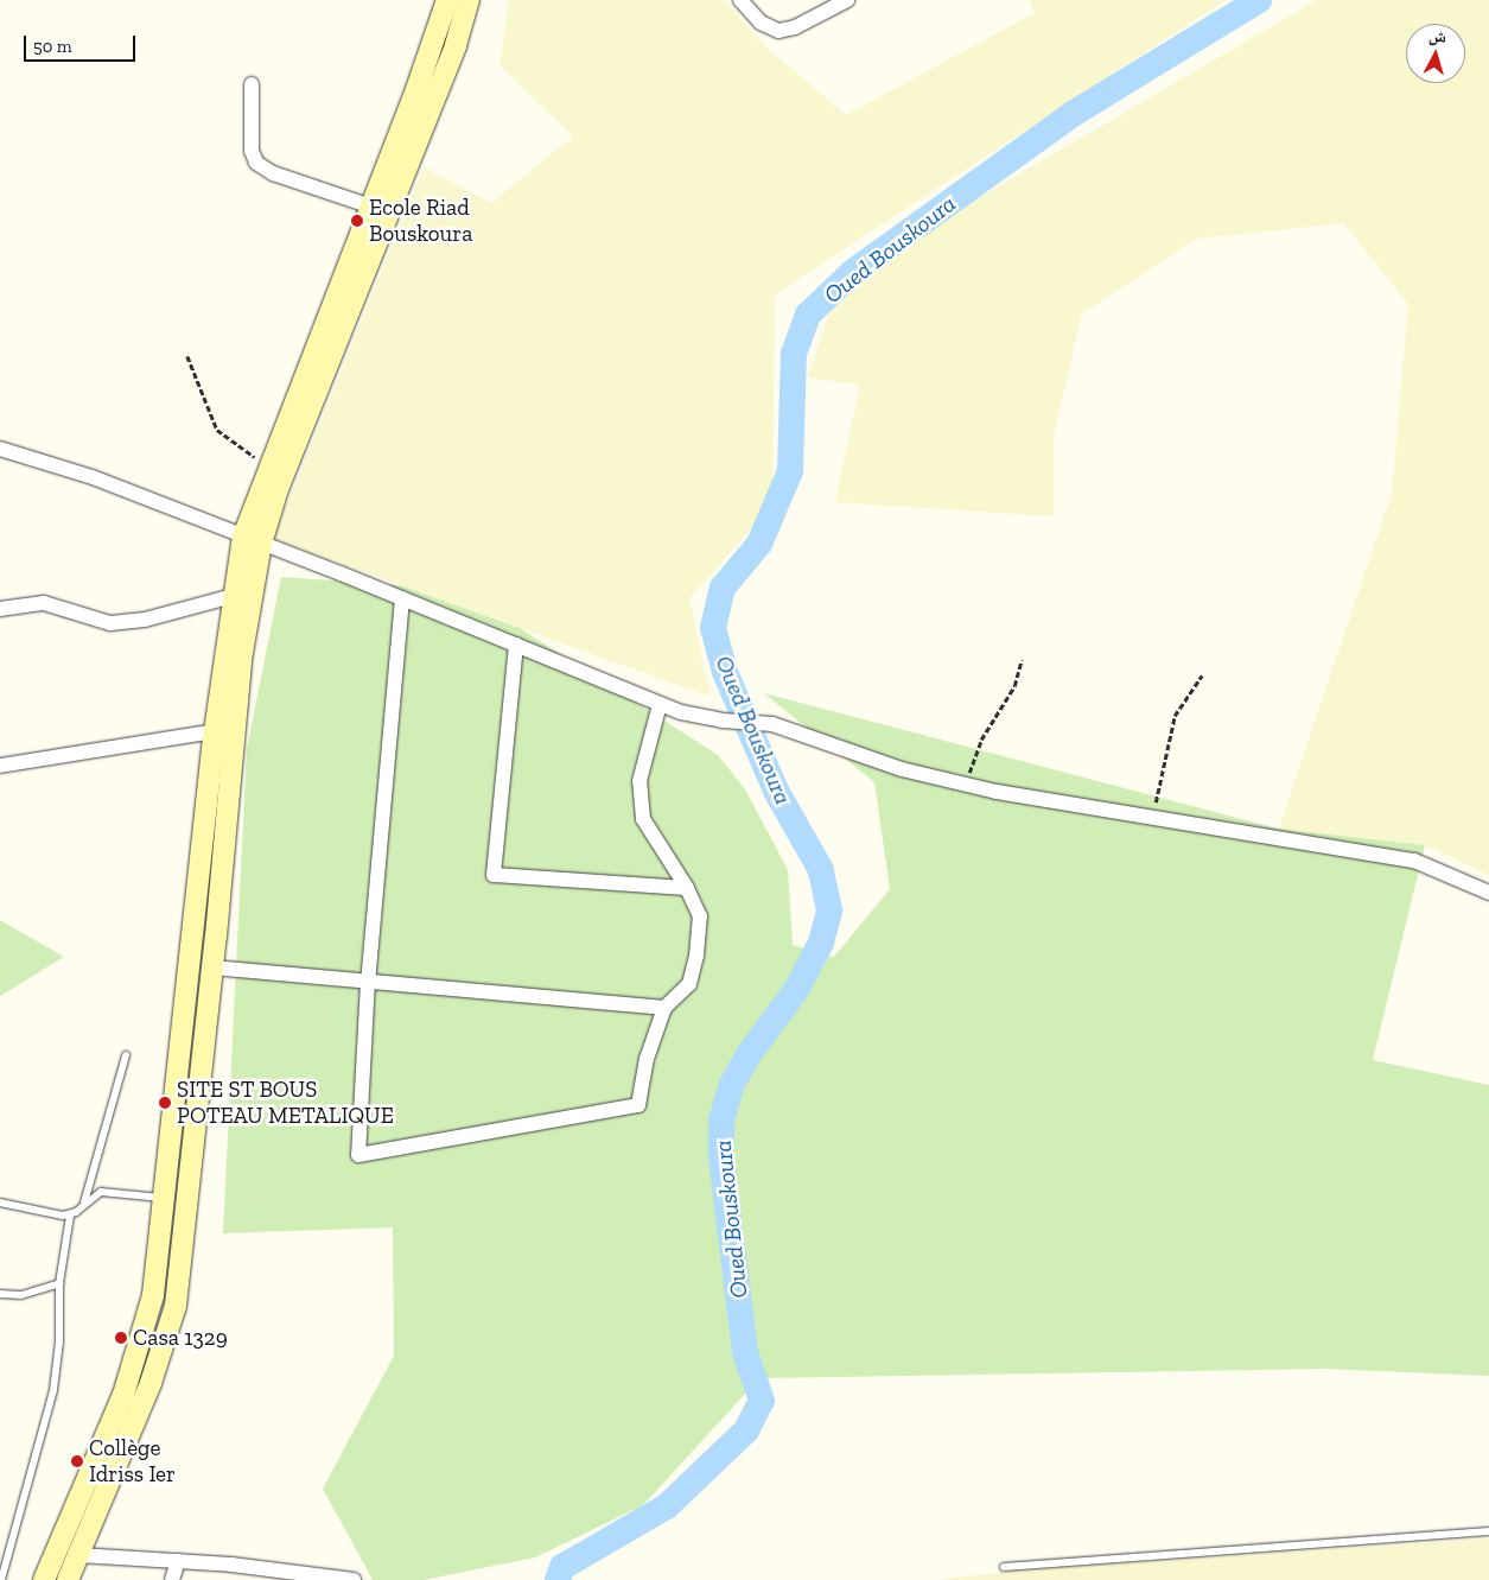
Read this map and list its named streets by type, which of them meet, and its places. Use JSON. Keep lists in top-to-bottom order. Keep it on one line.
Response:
{"water":["Oued Bouskoura"],"places":["Ecole Riad Bouskoura","SITE ST BOUS POTEAU METALIQUE","Casa 1329","Collège Idriss Ier"],"scale_bar":"50 m","north":"top"}
